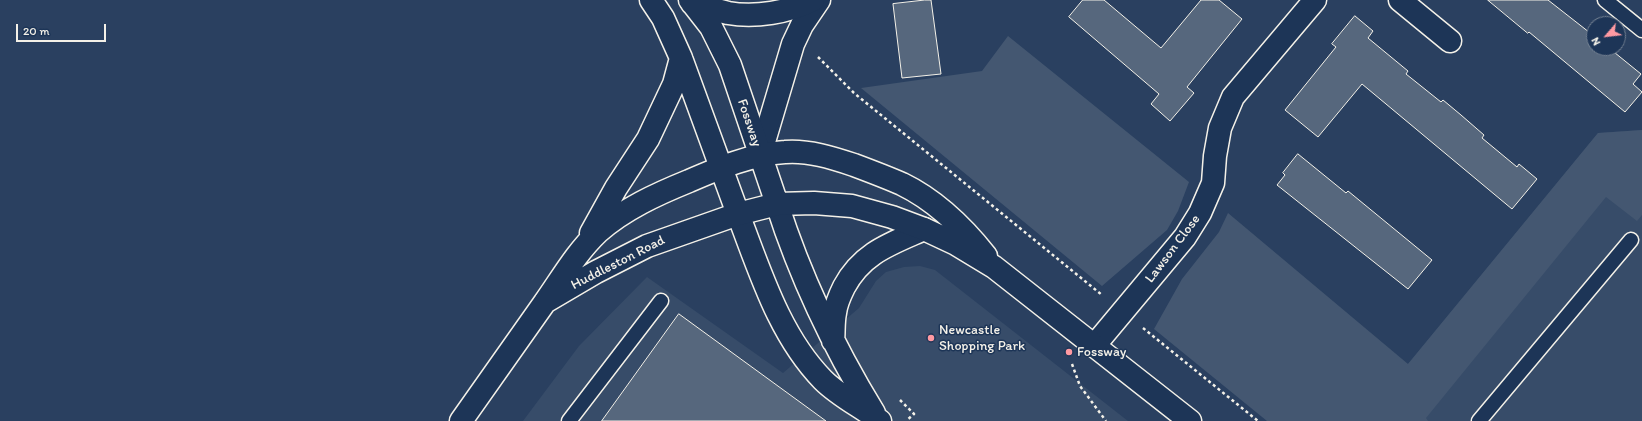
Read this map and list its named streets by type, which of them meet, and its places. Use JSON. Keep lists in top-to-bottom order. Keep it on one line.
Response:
{"streets":{"main road":["Fossway","Lawson Close","Huddleston Road"]},"crossings":[["Fossway","Lawson Close"],["Fossway","Huddleston Road"]],"places":["Newcastle Shopping Park","Fossway"],"scale_bar":"20 m","north":"bottom left"}
